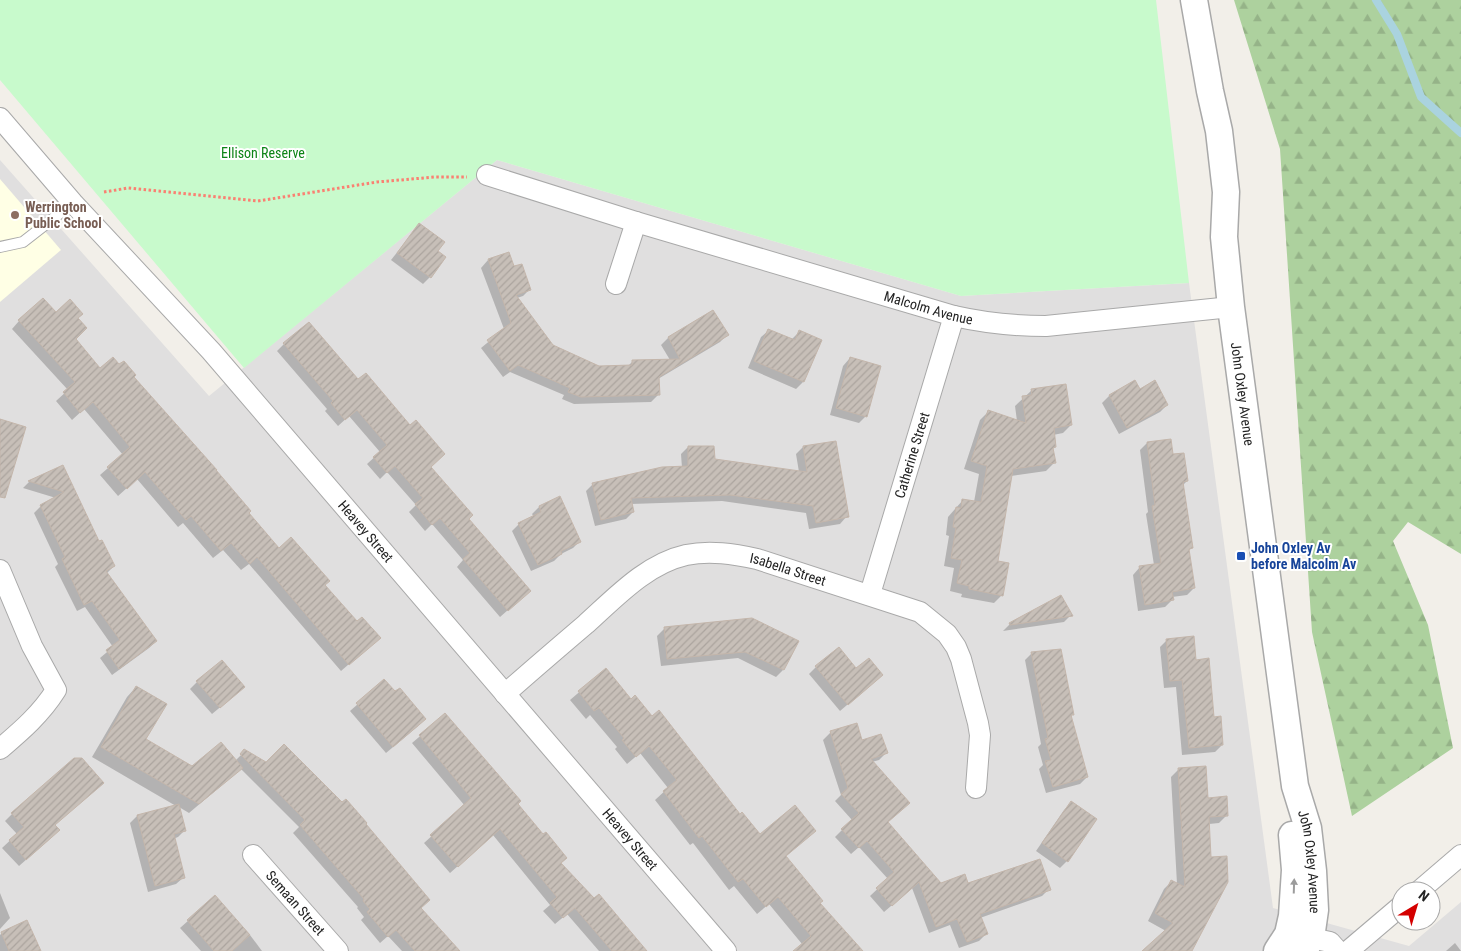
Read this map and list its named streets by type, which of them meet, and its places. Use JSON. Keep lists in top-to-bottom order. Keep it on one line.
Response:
{"streets":{"street":["Malcolm Avenue","John Oxley Avenue","Catherine Street","Heavey Street","Isabella Street","Semaan Street"]},"crossings":[["Malcolm Avenue","John Oxley Avenue"],["Malcolm Avenue","Catherine Street"],["Catherine Street","Isabella Street"],["Heavey Street","Isabella Street"]],"parks":["Ellison Reserve"],"places":{"other":["Werrington Public School"],"transit":["John Oxley Av before Malcolm Av"]},"north":"top right"}
